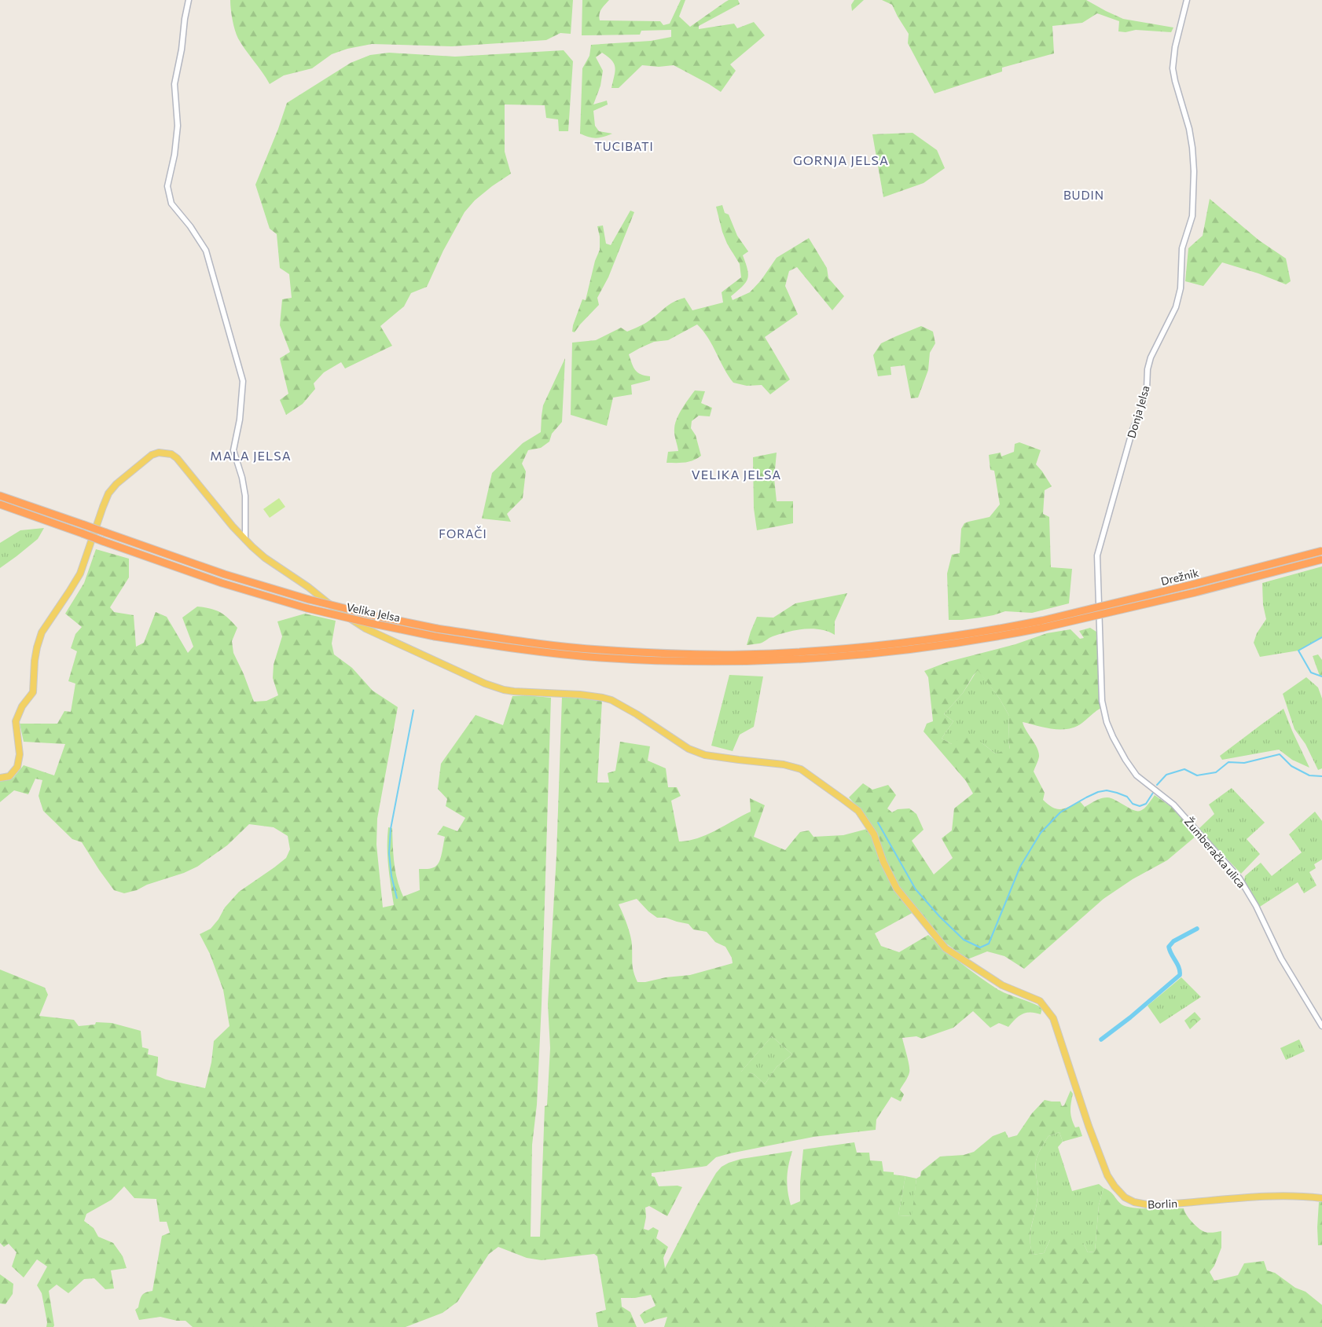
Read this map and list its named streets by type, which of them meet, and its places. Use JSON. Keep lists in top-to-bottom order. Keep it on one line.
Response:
{"streets":{"highway":["Drežnik","Velika Jelsa"],"main road":["Donja Jelsa","Žumberačka ulica","Borlin"]},"crossings":[["Donja Jelsa","Žumberačka ulica"],["Drežnik","Velika Jelsa"]],"districts":["TUCIBATI","GORNJA JELSA","BUDIN","MALA JELSA","VELIKA JELSA","FORAČI"]}
